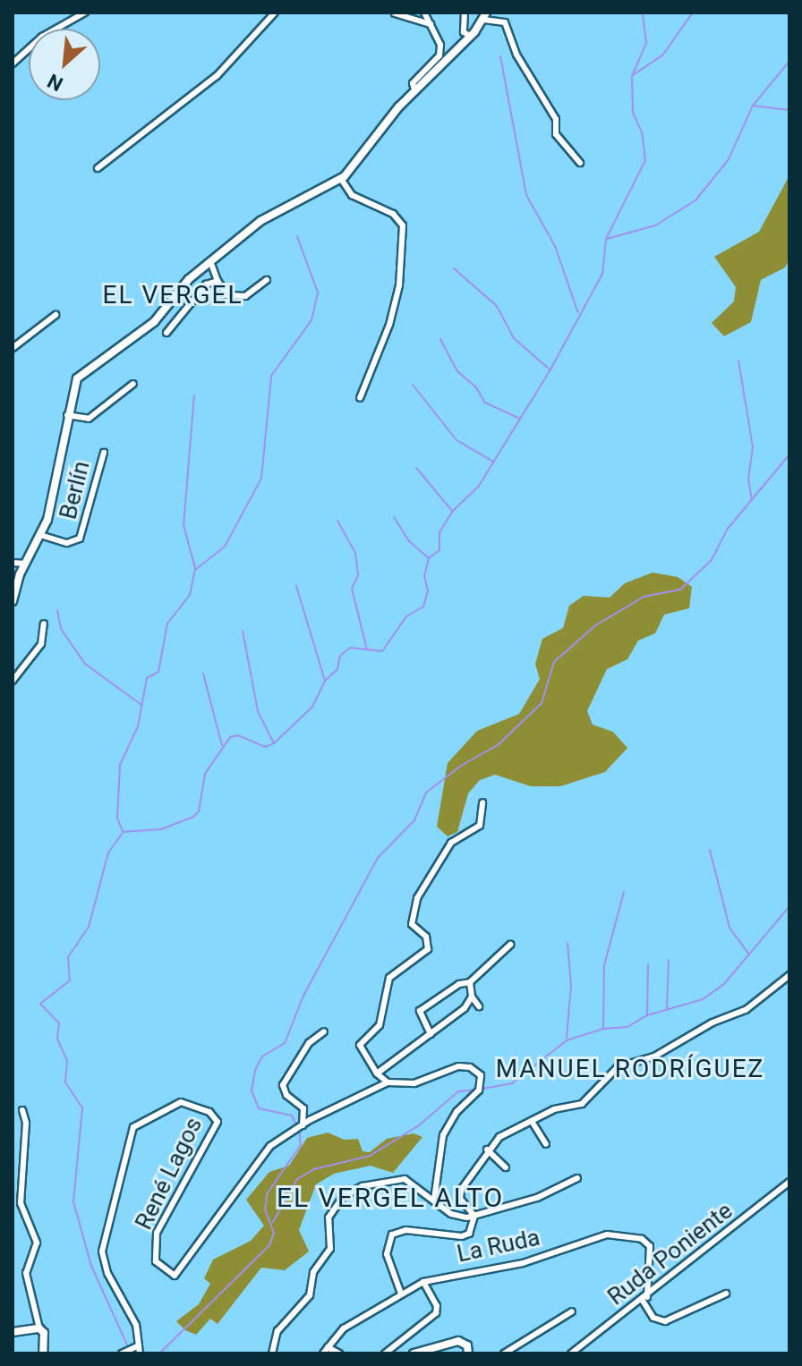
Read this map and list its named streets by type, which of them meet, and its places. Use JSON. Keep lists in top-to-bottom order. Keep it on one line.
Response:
{"streets":{"street":["Berlín","René Lagos","La Ruda","Ruda Poniente"]},"crossings":[["La Ruda","Ruda Poniente"]],"districts":["EL VERGEL","MANUEL RODRÍGUEZ","EL VERGEL ALTO"],"north":"bottom left"}
